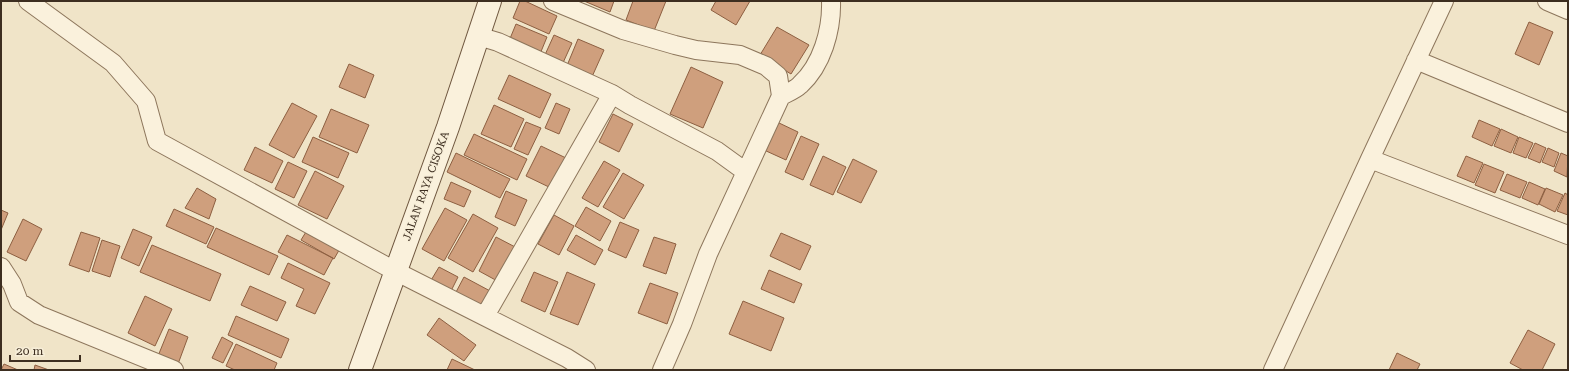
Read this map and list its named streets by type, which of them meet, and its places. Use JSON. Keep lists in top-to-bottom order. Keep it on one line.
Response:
{"streets":{"street":["JALAN RAYA CISOKA"]},"scale_bar":"20 m"}
